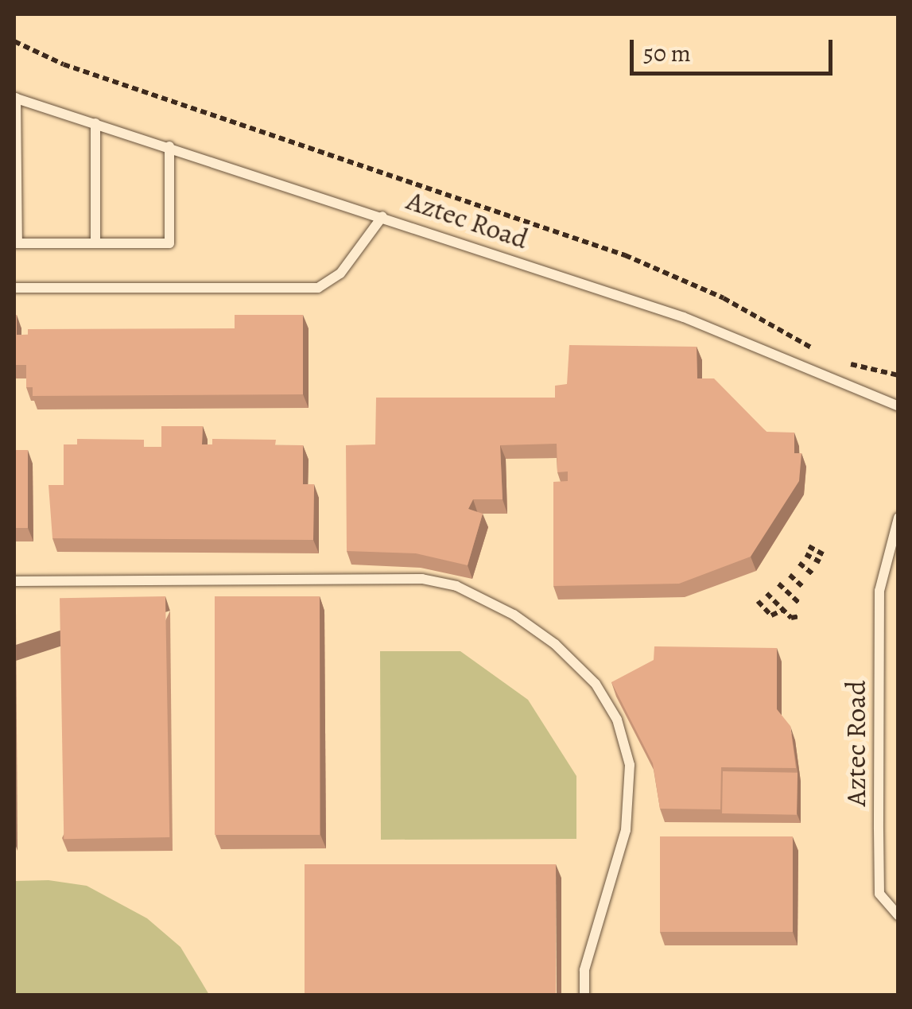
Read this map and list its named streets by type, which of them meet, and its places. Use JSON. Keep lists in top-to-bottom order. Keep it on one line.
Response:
{"streets":{"lane":["Aztec Road"]},"scale_bar":"50 m"}
